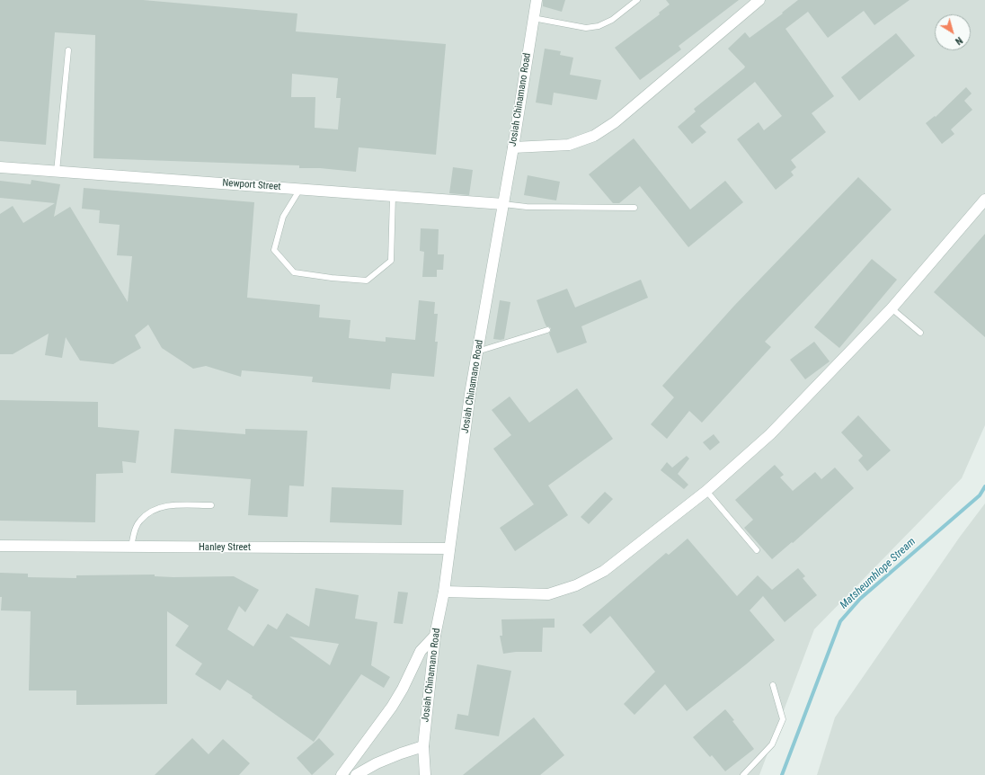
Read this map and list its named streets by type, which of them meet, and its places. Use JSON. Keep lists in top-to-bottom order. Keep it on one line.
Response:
{"streets":{"street":["Josiah Chinamano Road","Newport Street","Hanley Street"]},"crossings":[["Josiah Chinamano Road","Newport Street"],["Josiah Chinamano Road","Hanley Street"]],"water":["Matsheumhlope Stream"],"north":"bottom right"}
